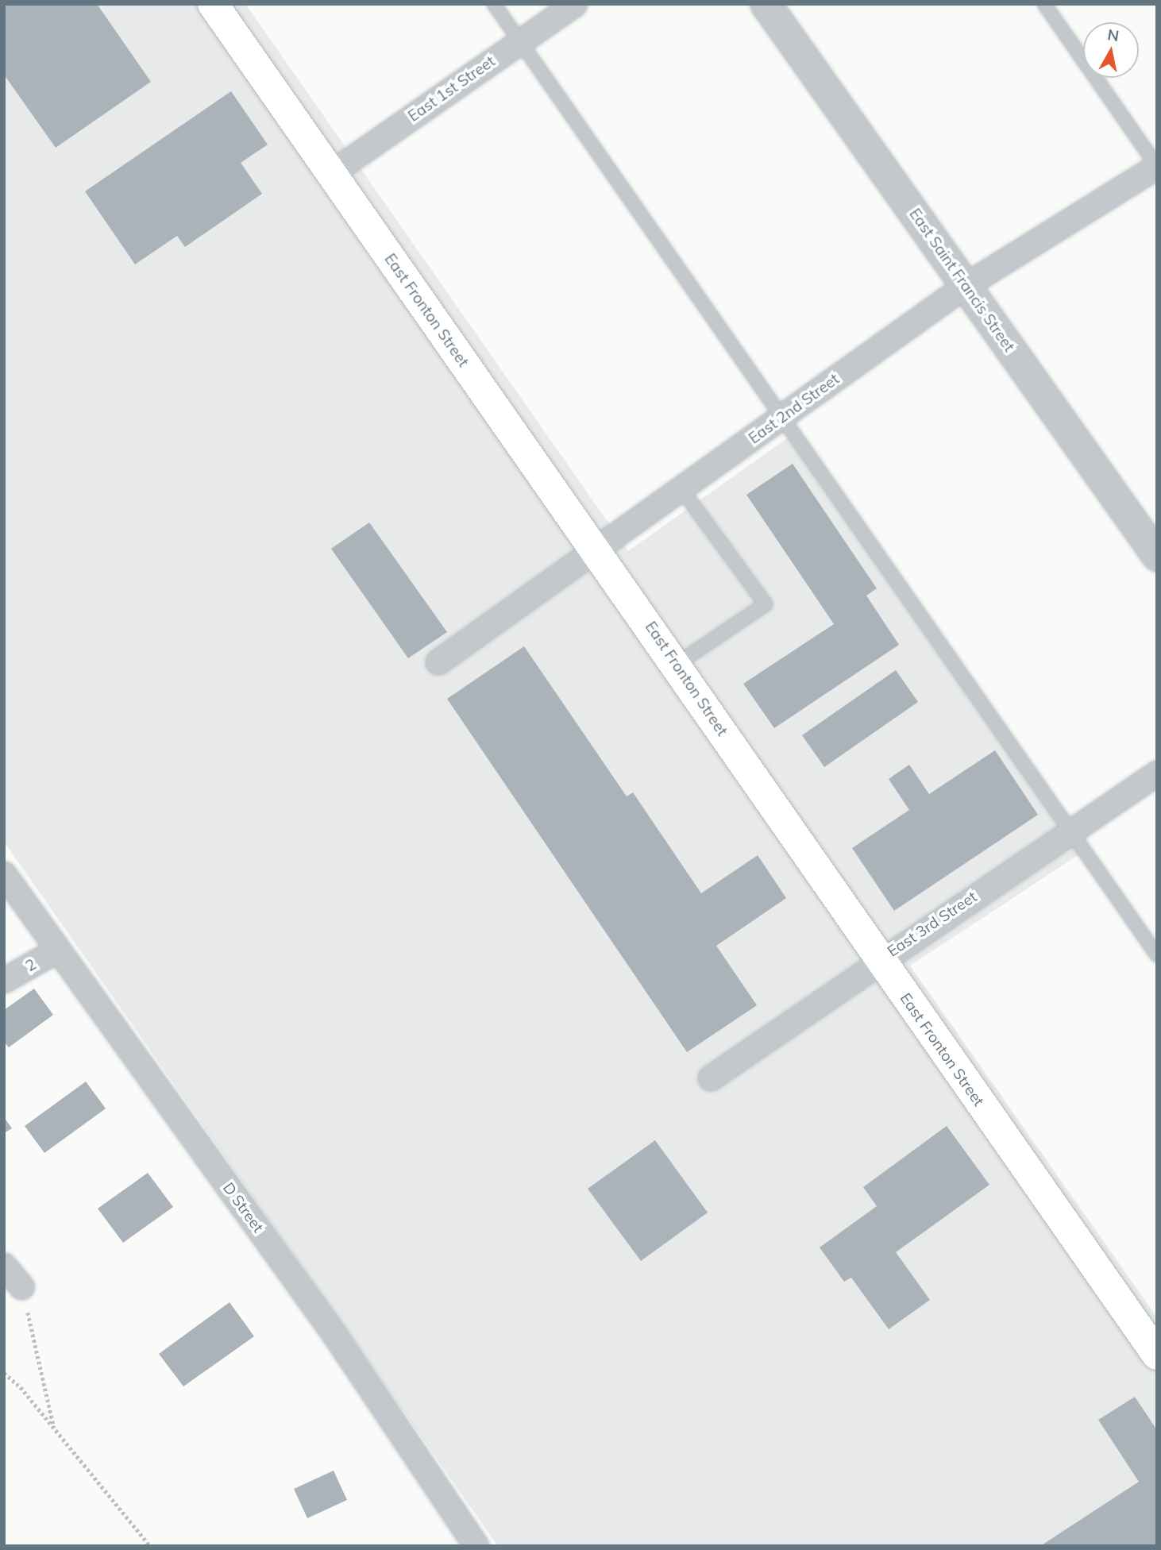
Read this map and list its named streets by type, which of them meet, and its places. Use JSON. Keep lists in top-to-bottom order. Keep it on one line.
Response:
{"streets":{"main road":["East Fronton Street"],"street":["East 1st Street","East Saint Francis Street","East 2nd Street","East 3rd Street","2","D Street"]},"crossings":[["East 1st Street","East Fronton Street"],["East Saint Francis Street","East 2nd Street"],["East Fronton Street","East 2nd Street"],["East Fronton Street","East 3rd Street"],["2","D Street"]],"north":"top"}
